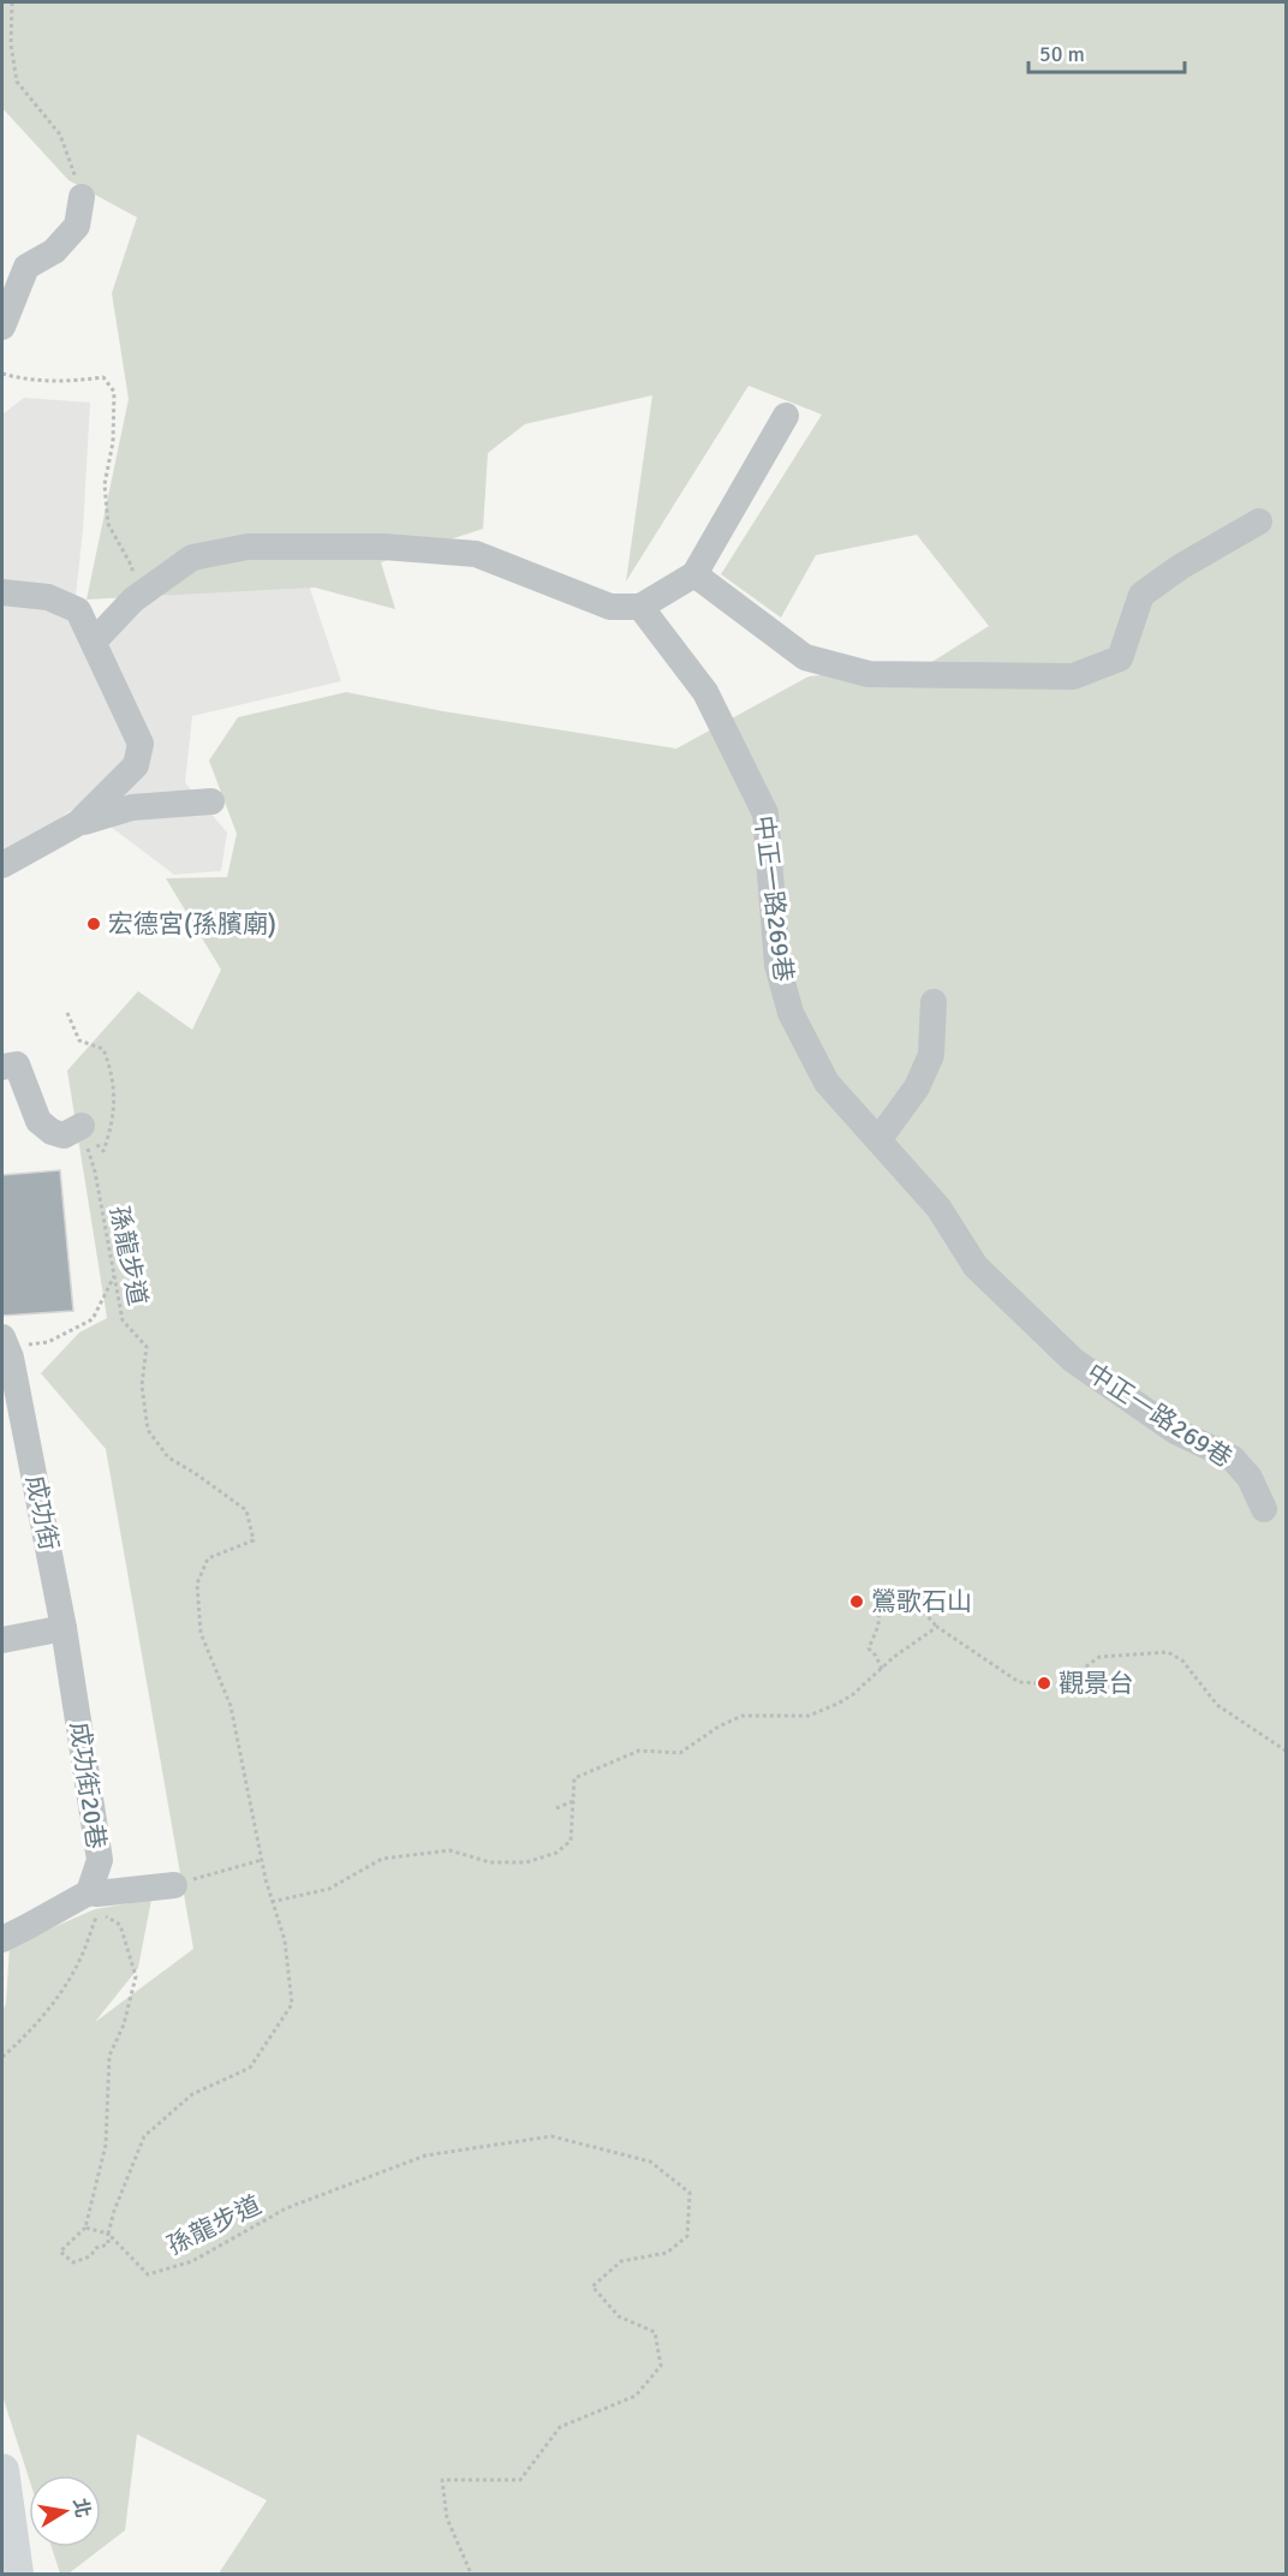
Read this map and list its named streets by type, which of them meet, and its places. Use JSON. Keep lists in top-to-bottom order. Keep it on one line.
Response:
{"streets":{"street":["中正一路269巷","成功街","成功街20巷"],"path":["孫龍步道"]},"crossings":[["成功街","成功街20巷"]],"places":["宏德宮(孫臏廟)","鶯歌石山","觀景台"],"scale_bar":"50 m","north":"right"}
